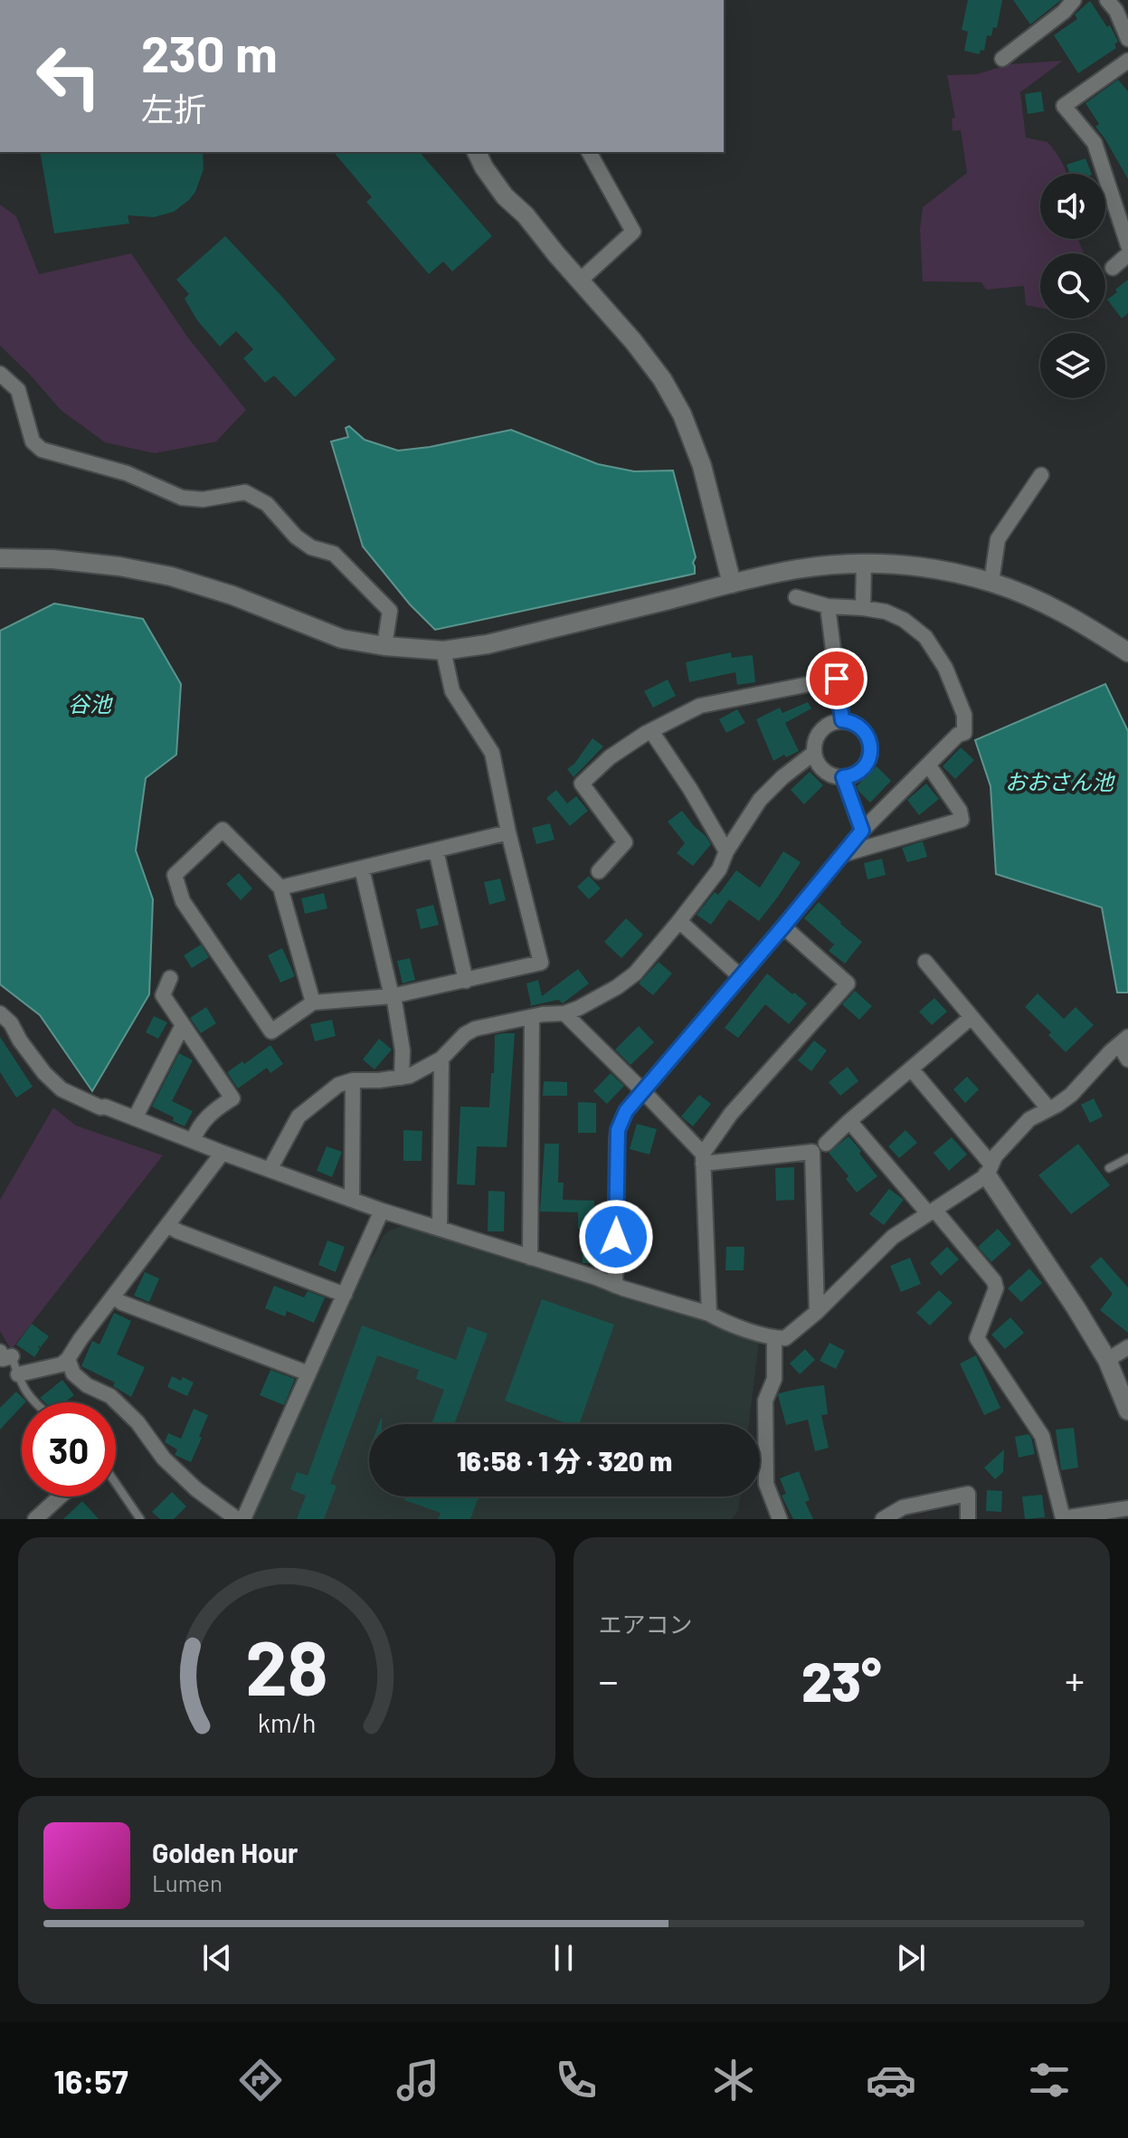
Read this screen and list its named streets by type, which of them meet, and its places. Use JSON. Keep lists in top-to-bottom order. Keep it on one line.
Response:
{"water":["谷池","おおさん池"],"page":{"turn":["230 m","左折"],"limit":"30","trip":"16:58 · 1 分 · 320 m","tile":"エアコン","heat":["−","23°","+"],"song":["Golden Hour","Lumen"],"tabs":"16:57","gauge":["28","km/h"]}}
